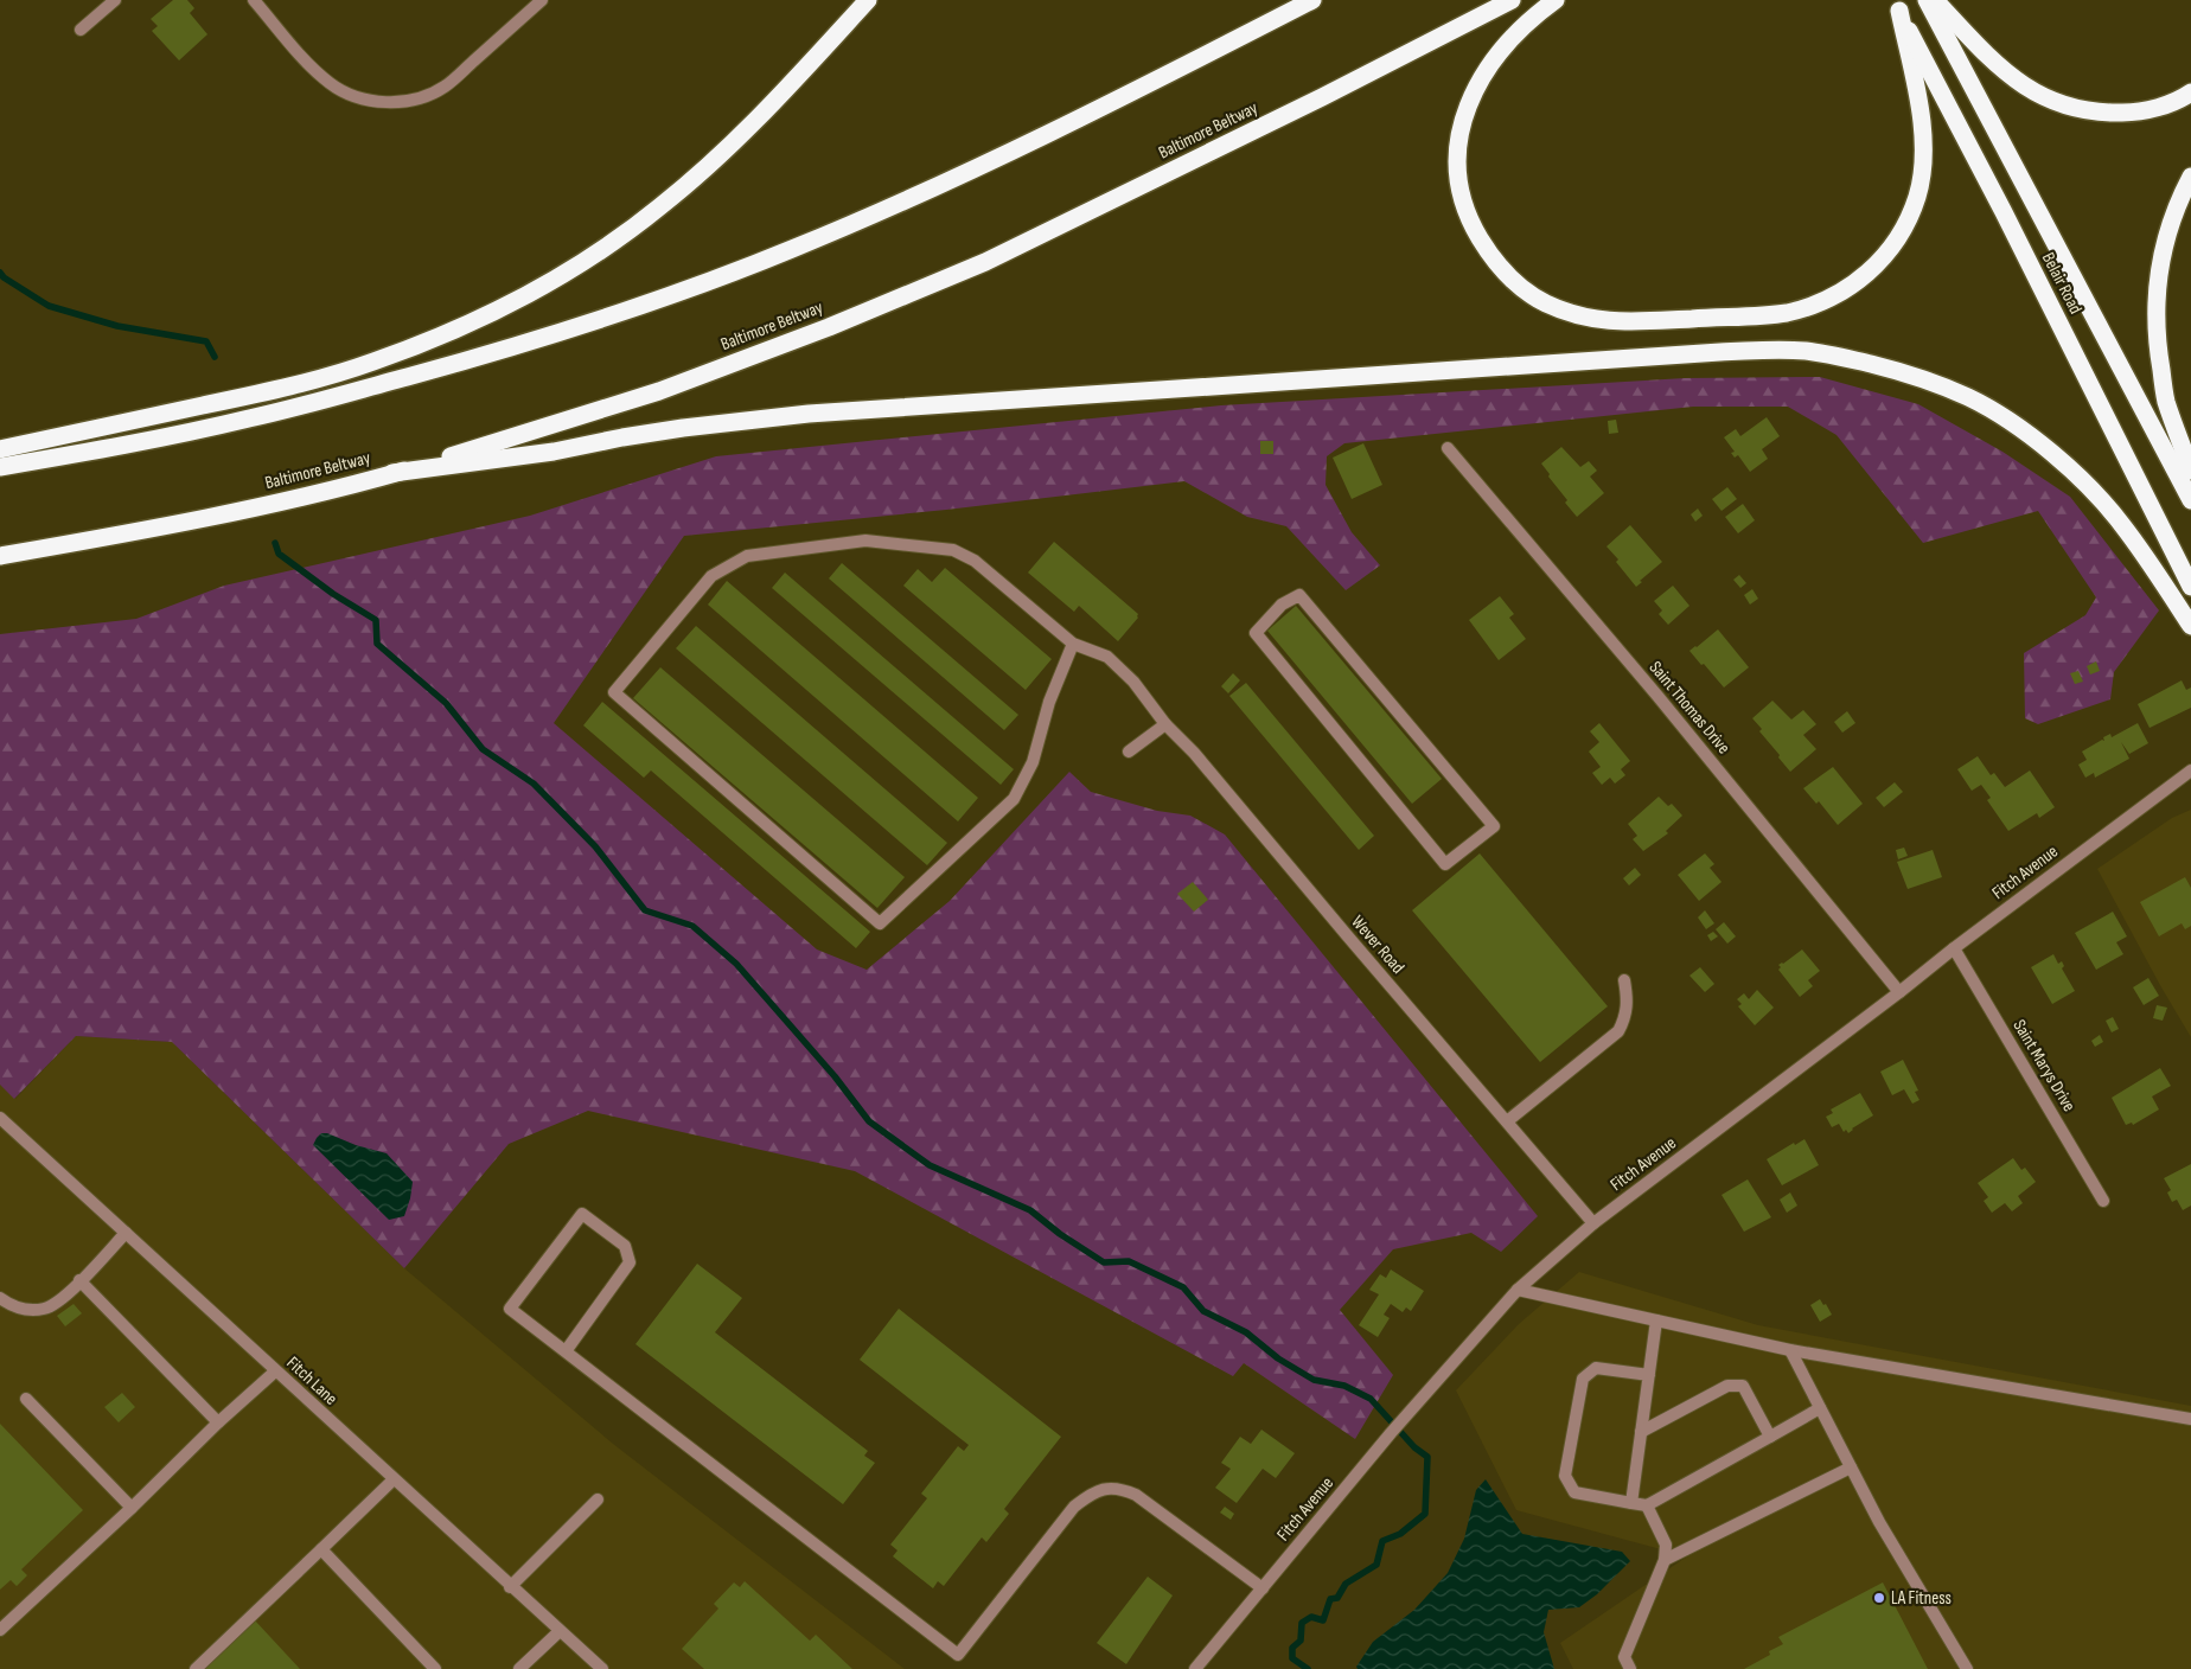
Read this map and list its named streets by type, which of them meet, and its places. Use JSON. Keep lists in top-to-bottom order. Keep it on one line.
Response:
{"streets":{"highway":["Baltimore Beltway","Belair Road"],"street":["Saint Thomas Drive","Fitch Avenue","Wever Road","Saint Marys Drive","Fitch Lane"]},"crossings":[["Saint Thomas Drive","Fitch Avenue"],["Fitch Avenue","Wever Road"],["Fitch Avenue","Saint Marys Drive"]],"places":["LA Fitness"]}
